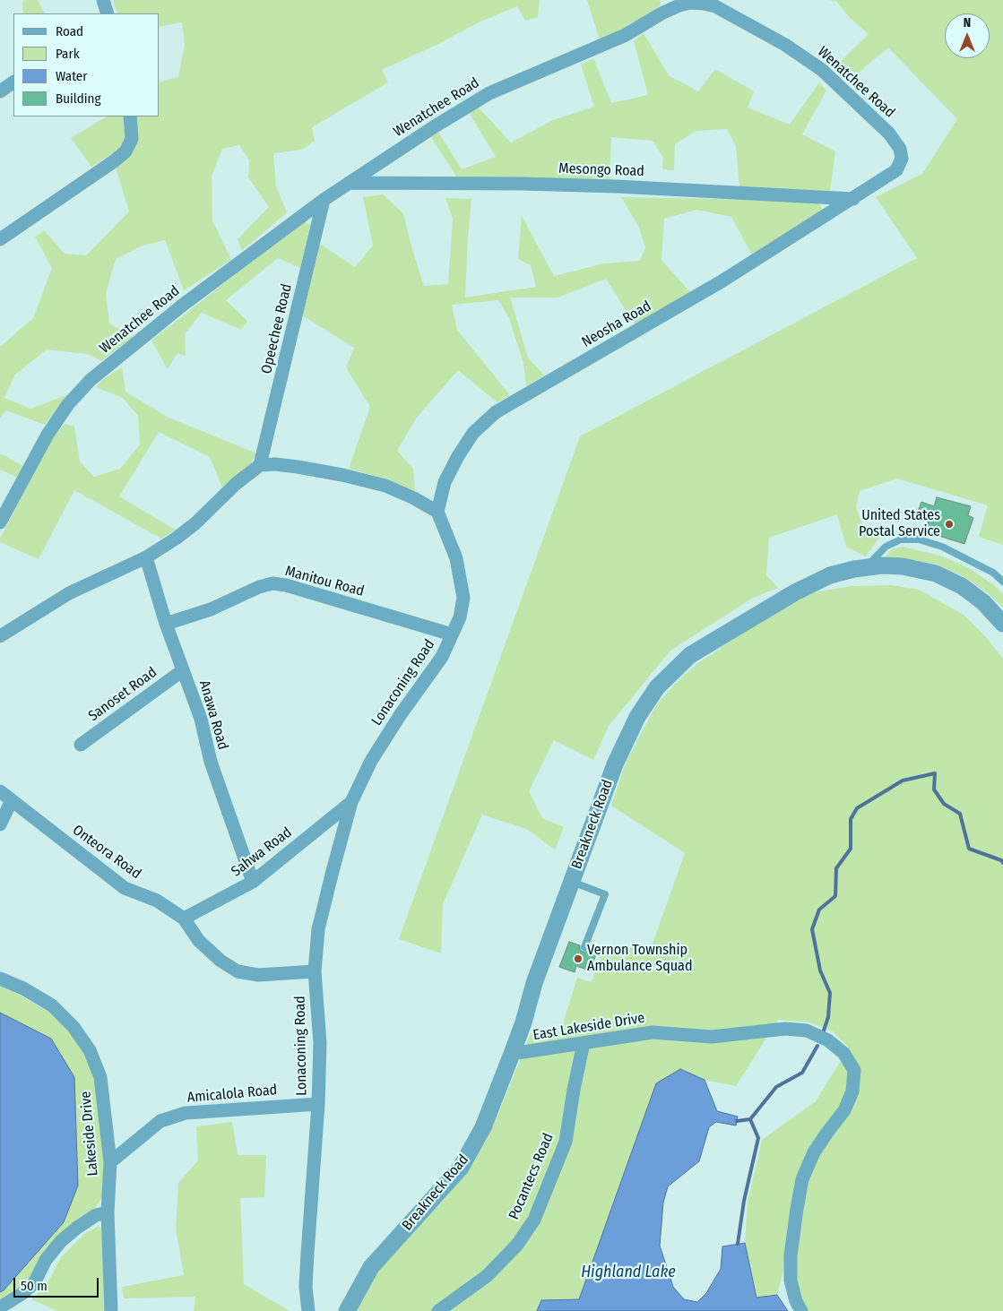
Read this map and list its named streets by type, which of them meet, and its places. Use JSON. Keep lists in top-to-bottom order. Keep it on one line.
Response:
{"streets":{"street":["Wenatchee Road","Mesongo Road","Neosha Road","Opeechee Road","Manitou Road","Lonaconing Road","Sanoset Road","Anawa Road","Breakneck Road","Onteora Road","Sahwa Road","East Lakeside Drive","Amicalola Road","Lakeside Drive","Pocantecs Road"]},"crossings":[["Wenatchee Road","Mesongo Road"],["Wenatchee Road","Neosha Road"],["Wenatchee Road","Opeechee Road"],["Mesongo Road","Neosha Road"],["Neosha Road","Lonaconing Road"],["Manitou Road","Lonaconing Road"],["Manitou Road","Anawa Road"],["Lonaconing Road","Onteora Road"],["Lonaconing Road","Sahwa Road"],["Lonaconing Road","Amicalola Road"],["Sanoset Road","Anawa Road"],["Anawa Road","Sahwa Road"],["Breakneck Road","East Lakeside Drive"],["Onteora Road","Sahwa Road"],["East Lakeside Drive","Pocantecs Road"],["Amicalola Road","Lakeside Drive"]],"water":["Highland Lake"],"places":["United States Postal Service","Vernon Township Ambulance Squad"],"legend":["Road","Park","Water","Building"],"scale_bar":"50 m","north":"top"}
